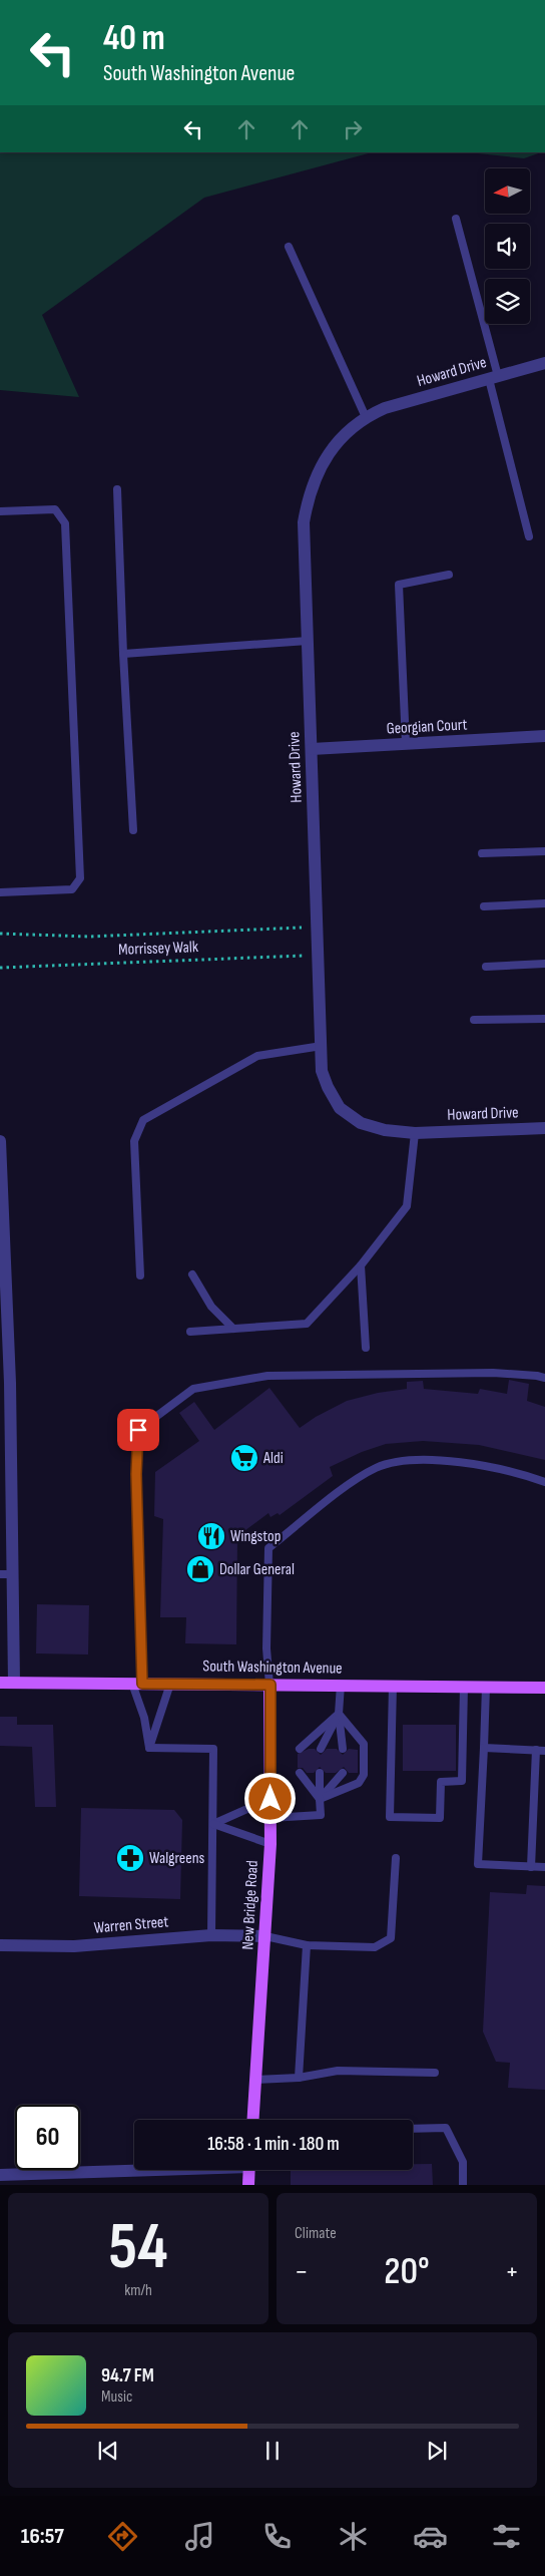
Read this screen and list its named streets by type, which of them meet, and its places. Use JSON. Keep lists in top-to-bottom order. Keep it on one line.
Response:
{"streets":{"main road":["South Washington Avenue","New Bridge Road"],"street":["Howard Drive","Georgian Court","Warren Street"],"path":["Morrissey Walk"]},"crossings":[["Howard Drive","Georgian Court"],["Howard Drive","Morrissey Walk"],["South Washington Avenue","New Bridge Road"],["New Bridge Road","Warren Street"]],"places":{"supermarket":["Aldi"],"restaurant":["Wingstop"],"shop":["Dollar General"],"pharmacy":["Walgreens"]},"north":"left","page":{"turn":["40 m","South Washington Avenue"],"limit":"60","trip":"16:58 · 1 min · 180 m","tile":[["54","km/h"],"Climate"],"heat":["−","20°","+"],"song":["94.7 FM","Music"],"tabs":"16:57"}}
